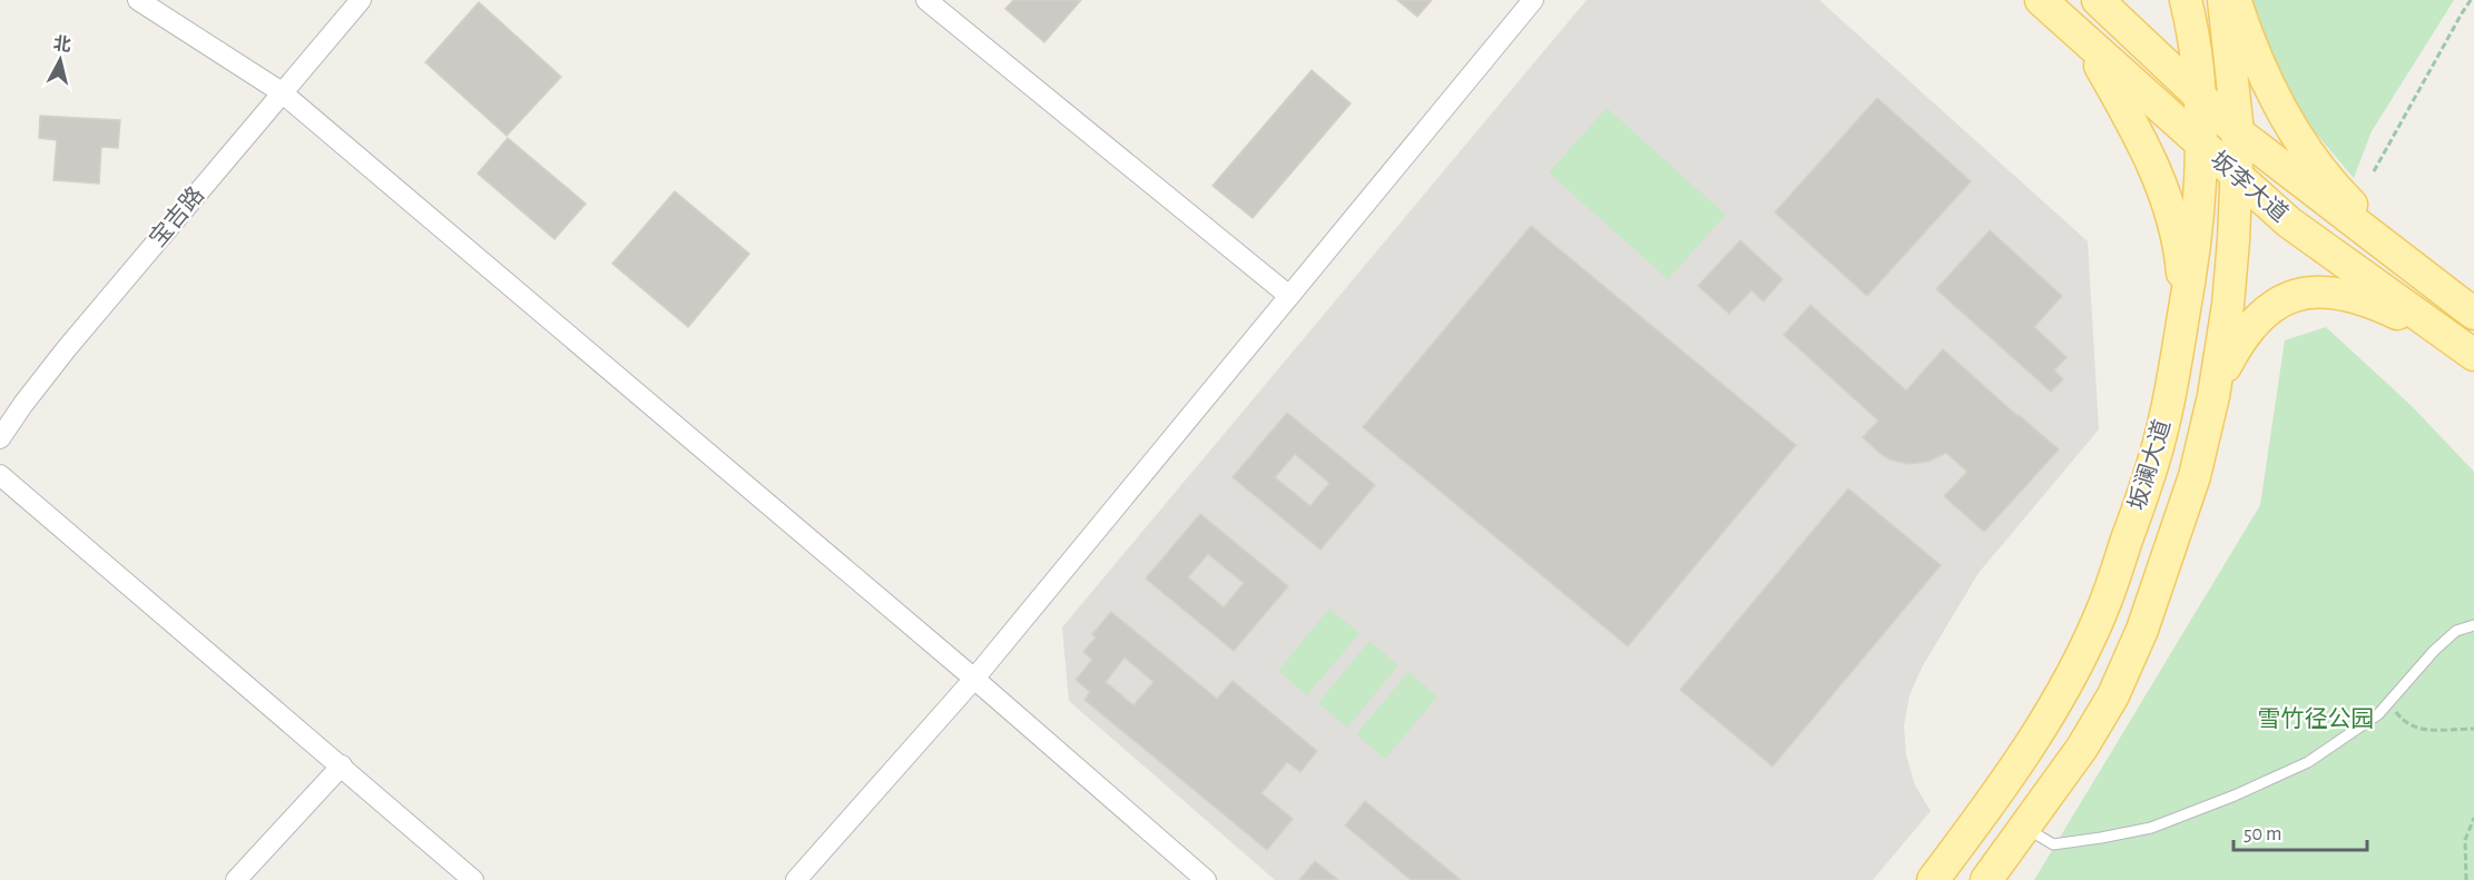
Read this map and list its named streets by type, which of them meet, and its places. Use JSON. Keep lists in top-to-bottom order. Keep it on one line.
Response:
{"streets":{"main road":["坂李大道","坂澜大道"],"street":["宝吉路"]},"crossings":[["坂李大道","坂澜大道"]],"parks":["雪竹径公园"],"scale_bar":"50 m","north":"top"}
